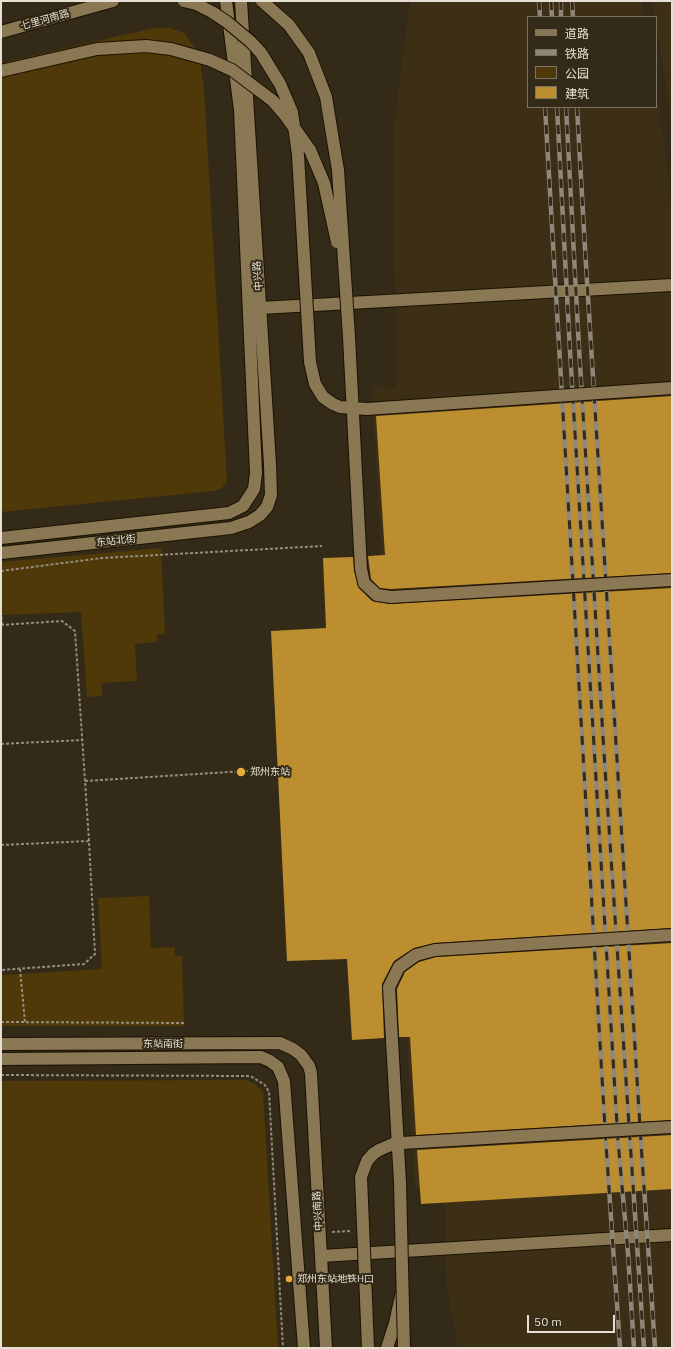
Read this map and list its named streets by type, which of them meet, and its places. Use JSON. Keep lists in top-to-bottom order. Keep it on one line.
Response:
{"streets":{"street":["七里河南路","中兴路","东站北街","东站南街","中兴南路"]},"crossings":[["中兴路","东站北街"],["东站南街","中兴南路"]],"places":["郑州东站","郑州东站地铁H口"],"legend":["道路","铁路","公园","建筑"],"scale_bar":"50 m"}
